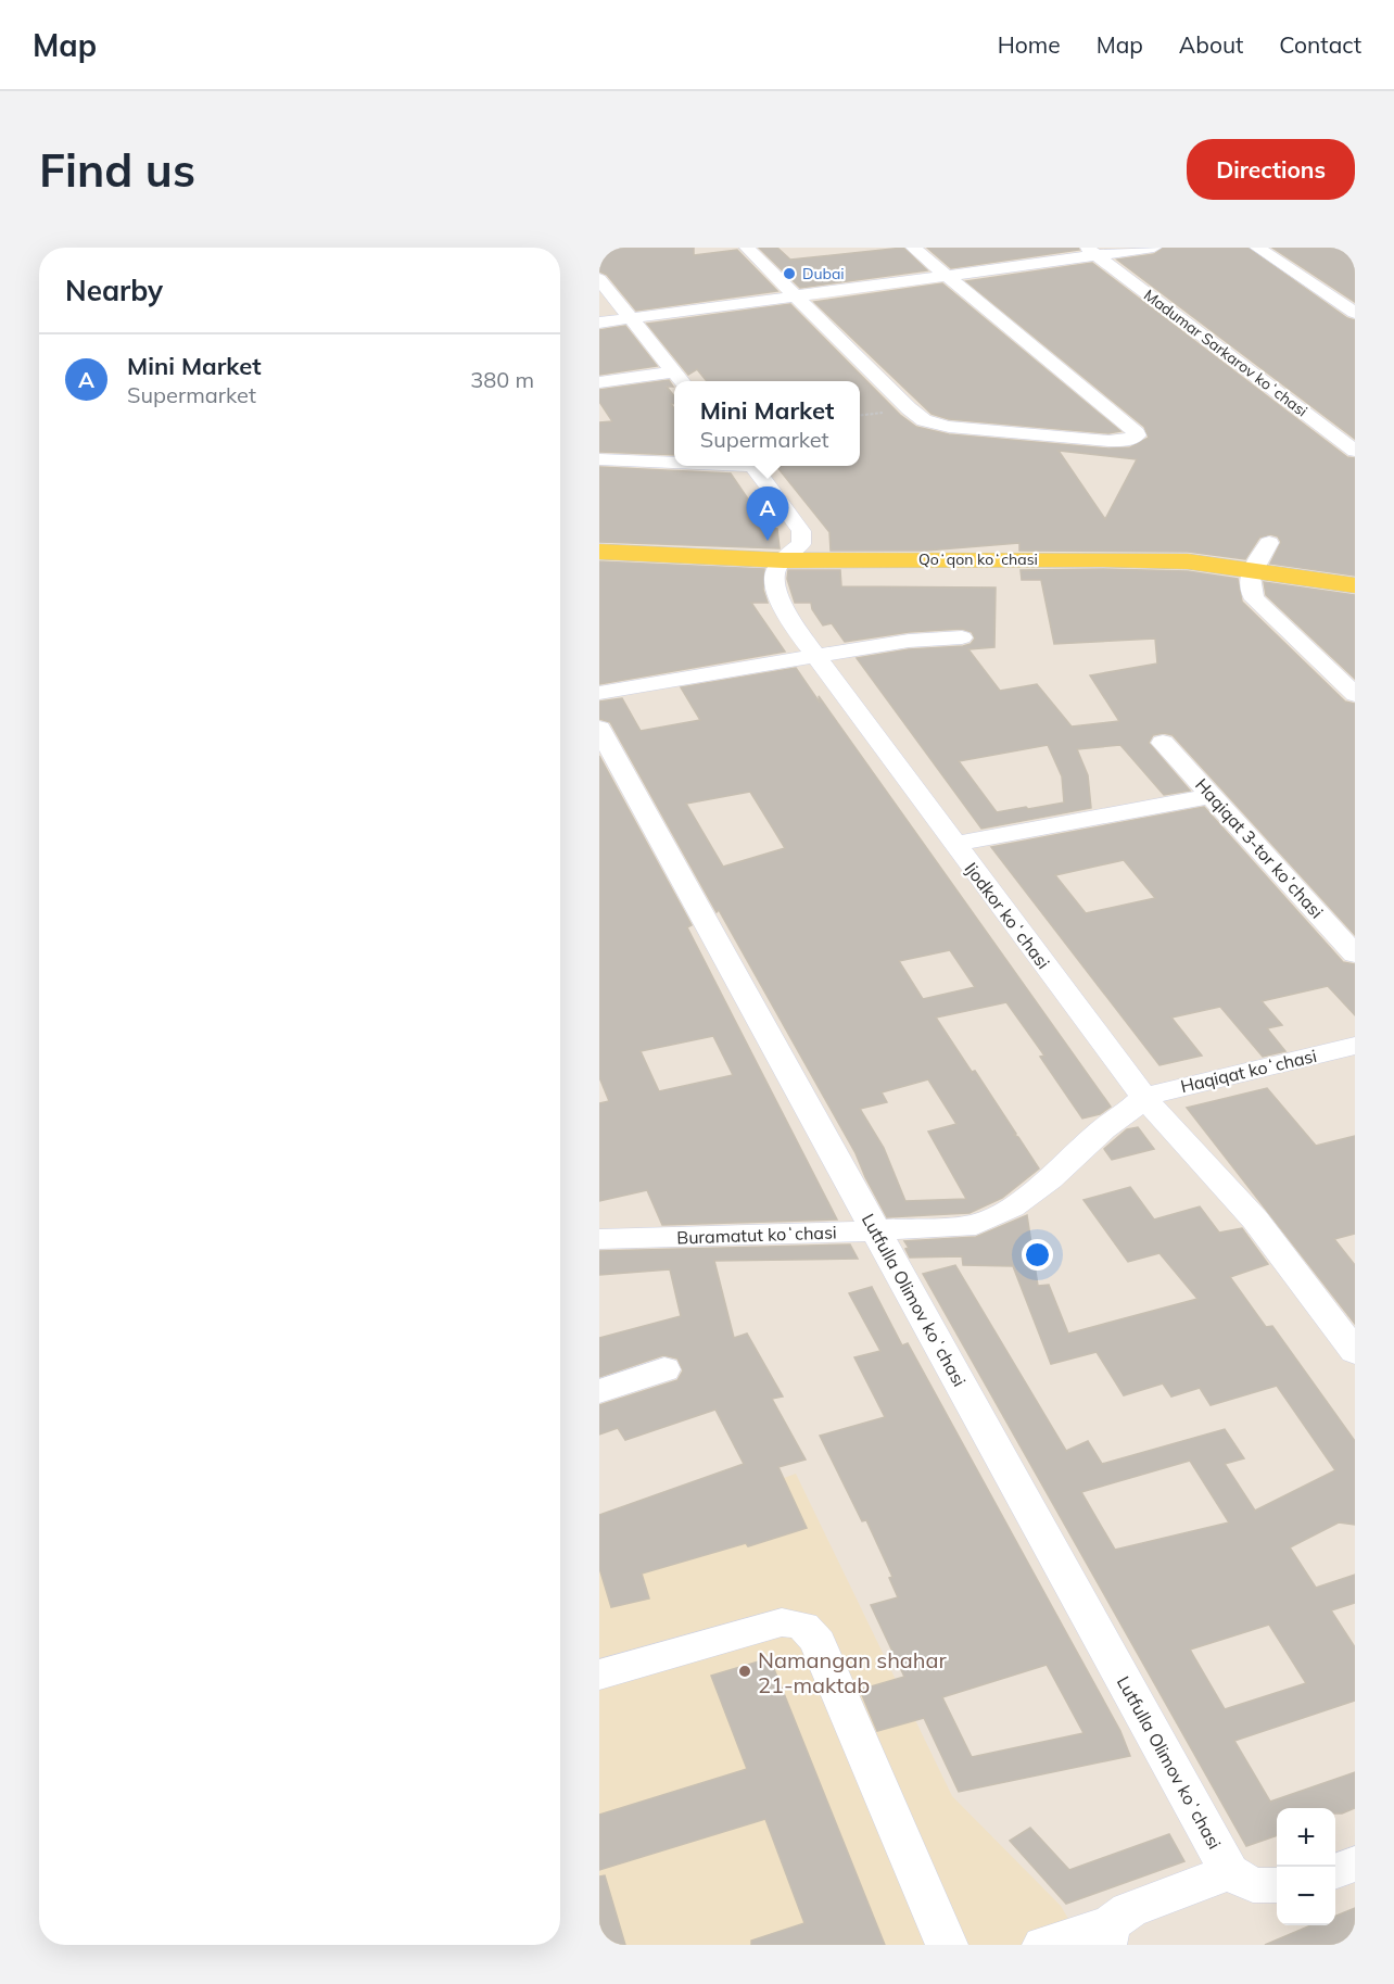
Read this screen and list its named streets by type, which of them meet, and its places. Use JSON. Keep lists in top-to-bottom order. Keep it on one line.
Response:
{"streets":{"main road":["Qoʻqon koʻchasi"],"street":["Madumar Sarkarov koʻchasi","Haqiqat 3-tor koʼchasi","Ijodkor koʻchasi","Haqiqat koʻchasi","Buramatut koʻchasi","Lutfulla Olimov koʻchasi"]},"crossings":[["Qoʻqon koʻchasi","Ijodkor koʻchasi"],["Ijodkor koʻchasi","Haqiqat koʻchasi"],["Ijodkor koʻchasi","Buramatut koʻchasi"],["Haqiqat koʻchasi","Buramatut koʻchasi"],["Buramatut koʻchasi","Lutfulla Olimov koʻchasi"]],"places":["Dubai","Namangan shahar 21-maktab"],"page":{"header":"Map","nav":["Home","Map","About","Contact"],"buttons":"Directions","title":"Find us","heading":"Nearby","list":[{"mark":"A","name":"Mini Market","note":"Supermarket","value":"380 m"}],"popup":["Mini Market","Supermarket"],"pins":"A","map_buttons":["+","−"]}}
